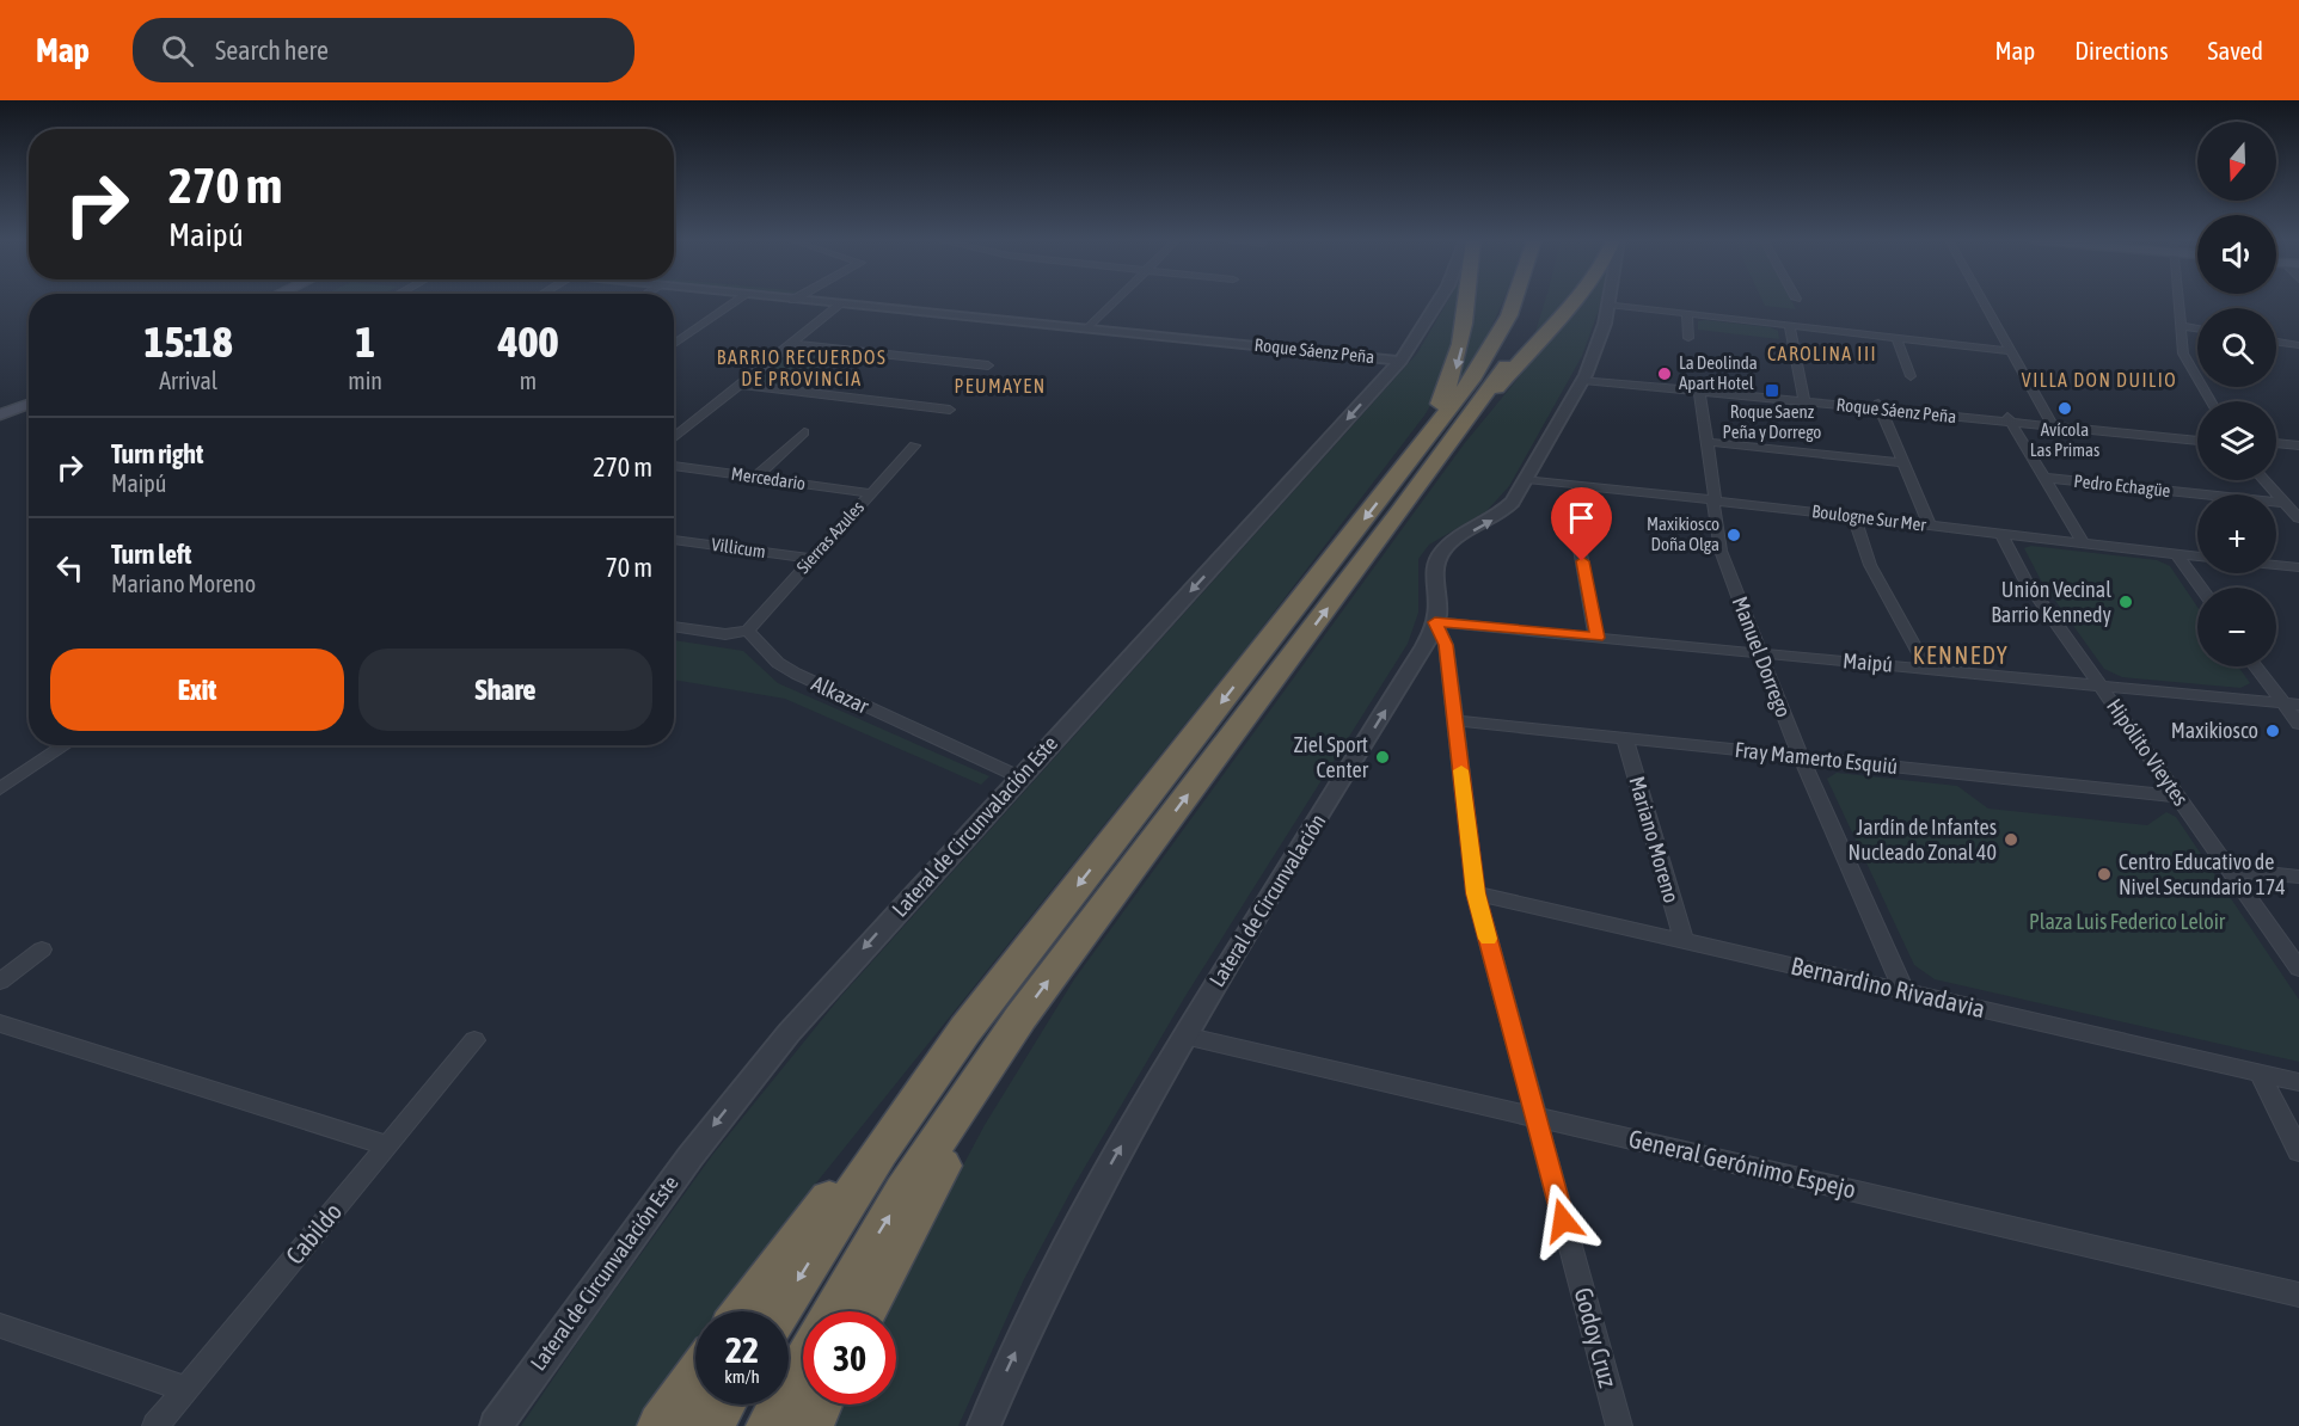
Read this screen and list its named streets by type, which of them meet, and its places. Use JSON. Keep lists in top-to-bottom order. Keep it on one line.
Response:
{"streets":{"street":["Roque Sáenz Peña","Mercedario","Pedro Echagüe","Boulogne Sur Mer","Sierras Azules","Villicum","Manuel Dorrego","Maipú","Alkazar","Hipólito Vieytes","Fray Mamerto Esquiú","Lateral de Circunvalación Este","Mariano Moreno","Lateral de Circunvalación","Bernardino Rivadavia","General Gerónimo Espejo","Cabildo","Godoy Cruz"]},"crossings":[["Roque Sáenz Peña","Manuel Dorrego"],["Roque Sáenz Peña","Lateral de Circunvalación Este"],["Roque Sáenz Peña","Lateral de Circunvalación"],["Mercedario","Sierras Azules"],["Boulogne Sur Mer","Manuel Dorrego"],["Boulogne Sur Mer","Hipólito Vieytes"],["Boulogne Sur Mer","Lateral de Circunvalación"],["Sierras Azules","Villicum"],["Sierras Azules","Alkazar"],["Manuel Dorrego","Maipú"],["Manuel Dorrego","Fray Mamerto Esquiú"],["Manuel Dorrego","Bernardino Rivadavia"],["Maipú","Hipólito Vieytes"],["Maipú","Lateral de Circunvalación"],["Maipú","Godoy Cruz"],["Alkazar","Lateral de Circunvalación Este"],["Hipólito Vieytes","Fray Mamerto Esquiú"],["Fray Mamerto Esquiú","Mariano Moreno"],["Fray Mamerto Esquiú","Godoy Cruz"],["Mariano Moreno","Bernardino Rivadavia"],["Lateral de Circunvalación","General Gerónimo Espejo"],["Lateral de Circunvalación","Godoy Cruz"],["Bernardino Rivadavia","Godoy Cruz"],["General Gerónimo Espejo","Godoy Cruz"]],"one_way":["Lateral de Circunvalación Este","Lateral de Circunvalación"],"districts":["CAROLINA III","BARRIO RECUERDOS DE PROVINCIA","VILLA DON DUILIO","PEUMAYEN","KENNEDY"],"parks":["Plaza Luis Federico Leloir"],"places":{"other":["La Deolinda Apart Hotel","Avícola Las Primas","Maxikiosco Doña Olga","Unión Vecinal Barrio Kennedy","Maxikiosco","Ziel Sport Center","Jardín de Infantes Nucleado Zonal 40","Centro Educativo de Nivel Secundario 174"],"transit":["Roque Saenz Peña y Dorrego"]},"north":"bottom","page":{"header":"Map","search":"Search here","nav":["Map","Directions","Saved"],"map_buttons":["+","−"],"turn":["270 m","Maipú"],"eta":["15:18","Arrival","1","min","400","m"],"list":[{"name":"Turn right","note":"Maipú","value":"270 m"},{"name":"Turn left","note":"Mariano Moreno","value":"70 m"}],"buttons":["Exit","Share"],"speed":"22 km/h","limit":"30"}}
